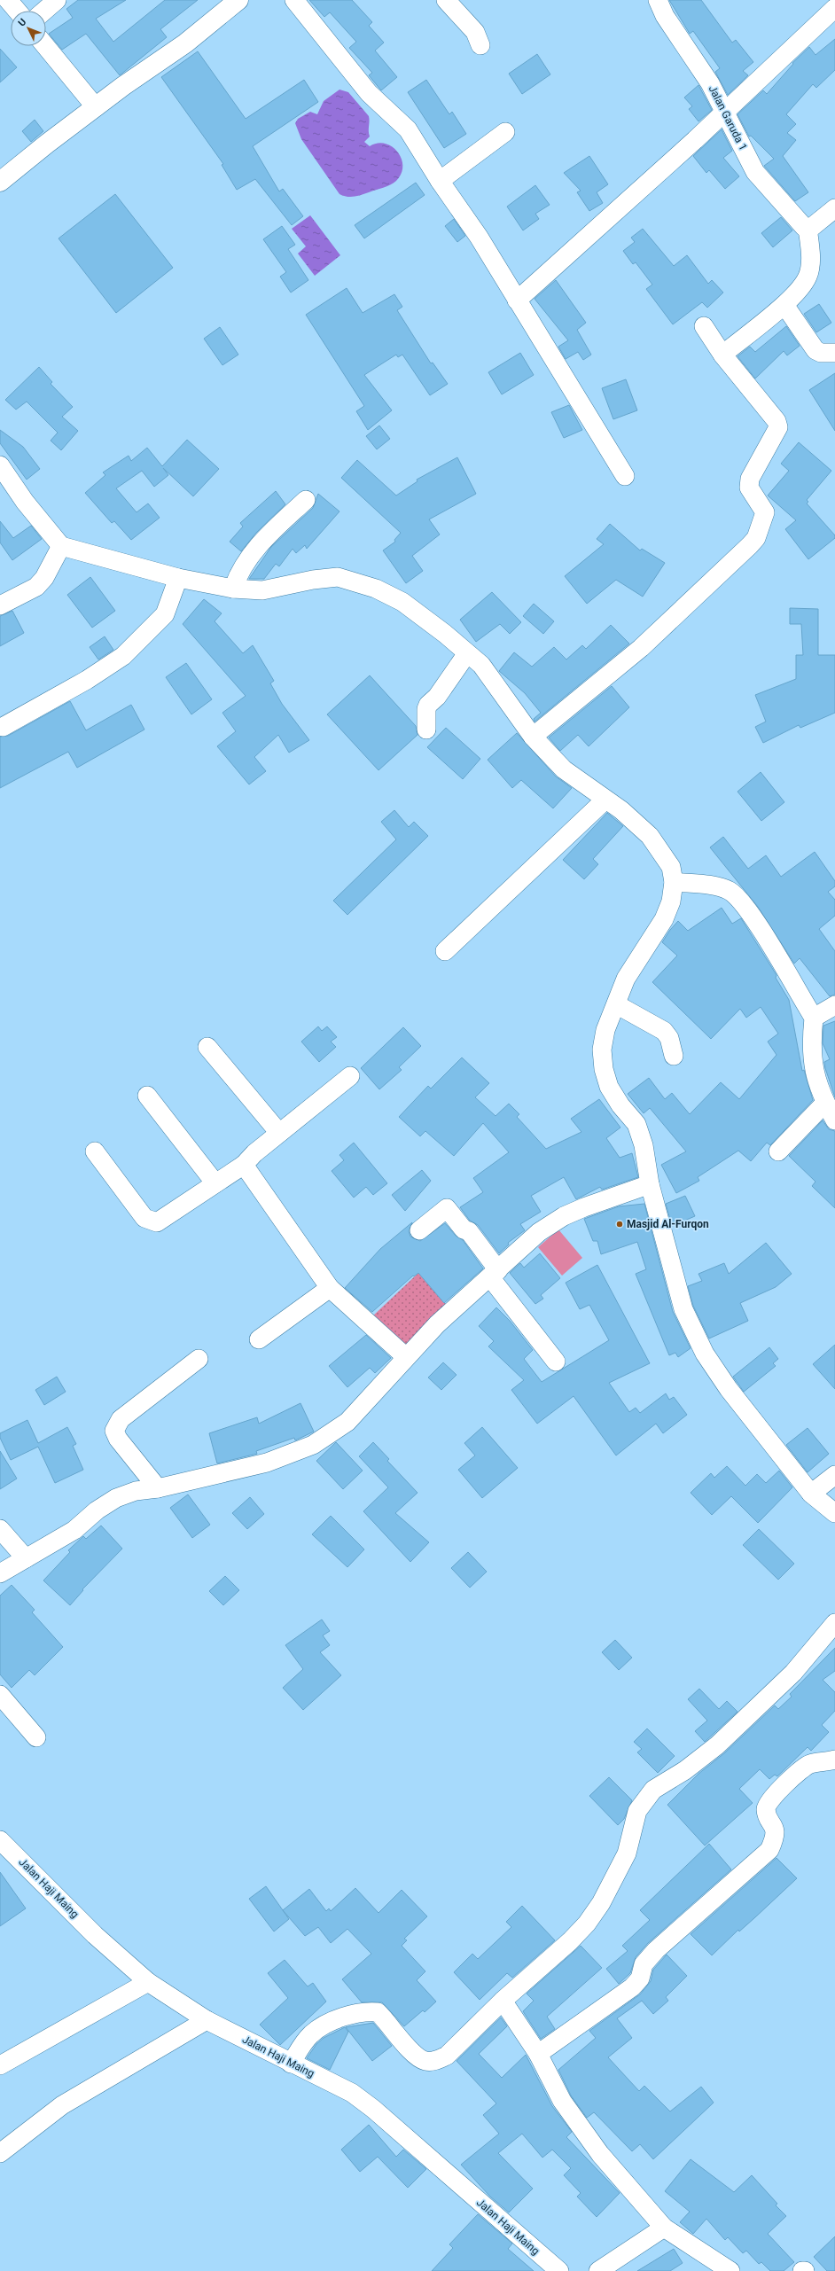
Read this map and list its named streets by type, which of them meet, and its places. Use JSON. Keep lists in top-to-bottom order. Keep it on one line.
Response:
{"streets":{"street":["Jalan Garuda 1","Jalan Haji Maing"]},"places":["Masjid Al-Furqon"],"north":"top left"}
